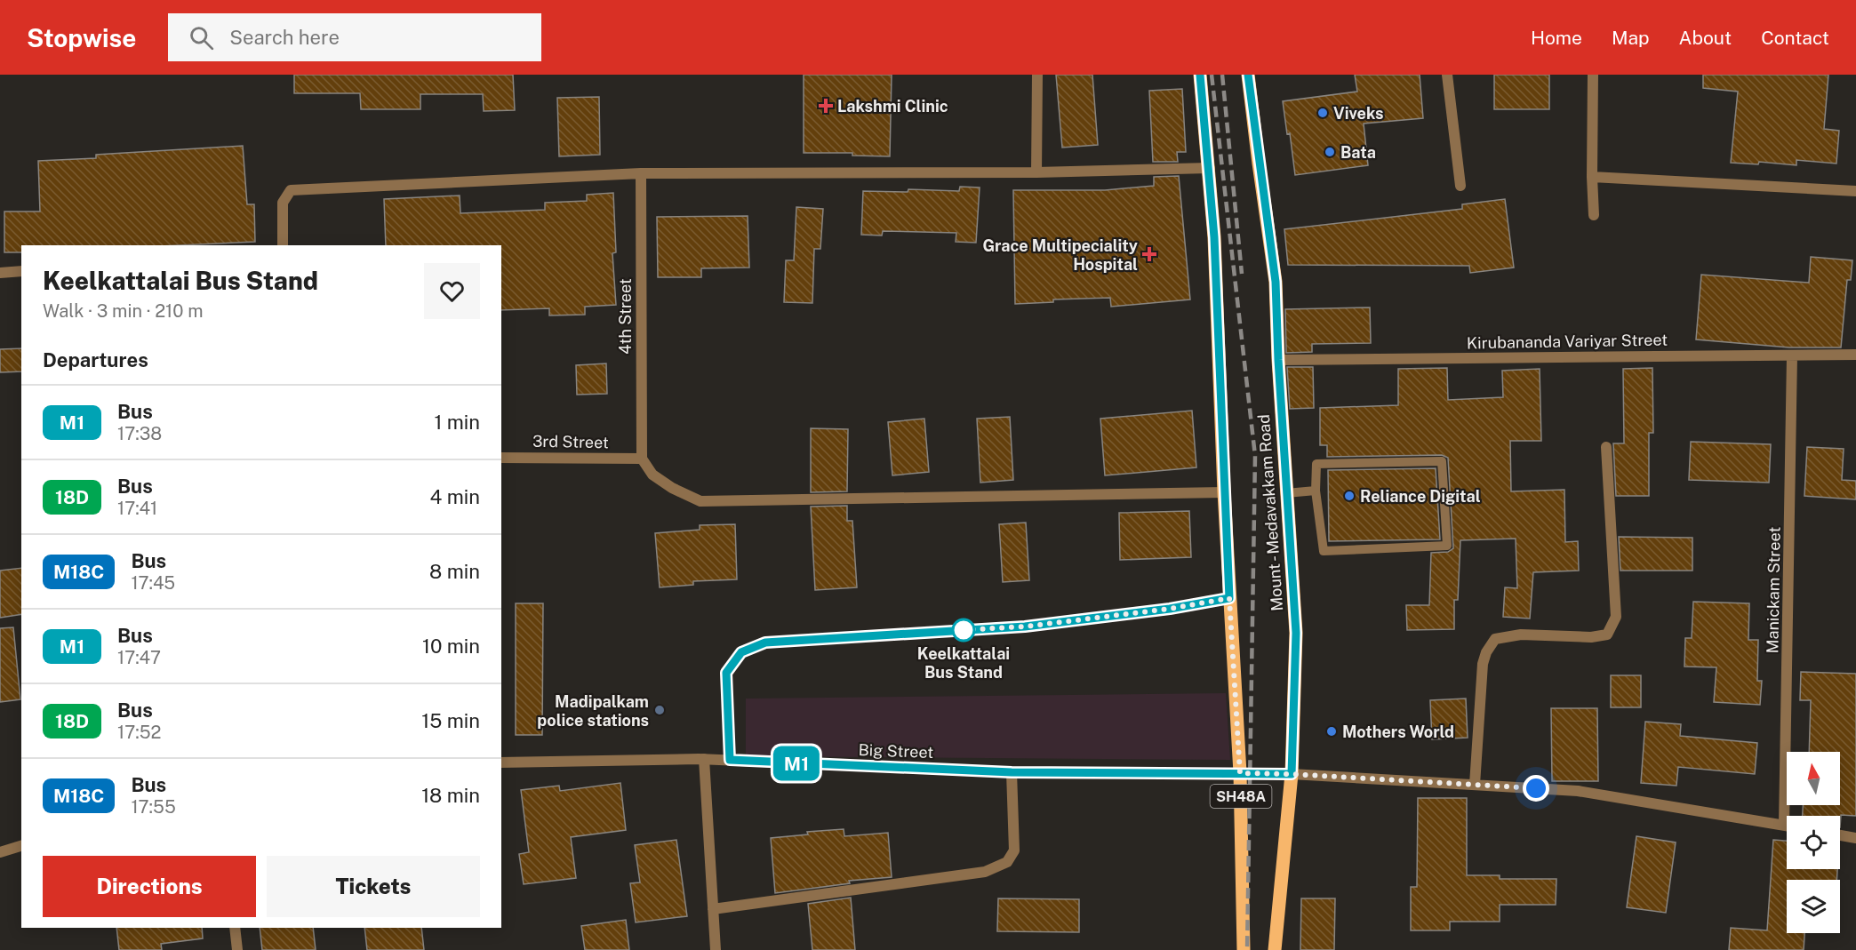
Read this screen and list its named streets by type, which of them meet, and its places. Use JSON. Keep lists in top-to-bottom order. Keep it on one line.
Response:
{"streets":{"main road":["Mount - Medavakkam Road","SH48A"],"street":["4th Street","Kirubananda Variyar Street","3rd Street","Manickam Street","Big Street"]},"crossings":[["4th Street","3rd Street"],["Kirubananda Variyar Street","Mount - Medavakkam Road"],["Kirubananda Variyar Street","Manickam Street"],["Mount - Medavakkam Road","Big Street"],["Manickam Street","Big Street"],["Big Street","SH48A"]],"places":{"health":["Lakshmi Clinic","Grace Multipeciality Hospital"],"other":["Viveks","Bata","Reliance Digital","Keelkattalai Bus Stand","Madipalkam police stations","Mothers World"]},"lines":["bus line M1"],"north":"top","page":{"header":"Stopwise","search":"Search here","nav":["Home","Map","About","Contact"],"on_map":"M1","heading":[["Keelkattalai Bus Stand","Walk · 3 min · 210 m"],"Departures"],"list":[{"mark":"M1","name":"Bus","note":"17:38","value":"1 min"},{"mark":"18D","name":"Bus","note":"17:41","value":"4 min"},{"mark":"M18C","name":"Bus","note":"17:45","value":"8 min"},{"mark":"M1","name":"Bus","note":"17:47","value":"10 min"},{"mark":"18D","name":"Bus","note":"17:52","value":"15 min"},{"mark":"M18C","name":"Bus","note":"17:55","value":"18 min"}],"buttons":["Directions","Tickets"]}}
